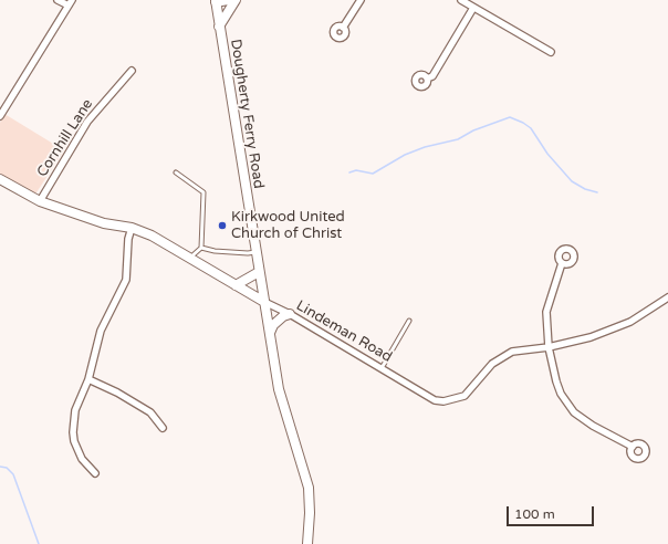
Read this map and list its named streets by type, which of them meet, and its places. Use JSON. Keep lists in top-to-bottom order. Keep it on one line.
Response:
{"streets":{"main road":["Dougherty Ferry Road","Lindeman Road"],"street":["Cornhill Lane"]},"crossings":[["Dougherty Ferry Road","Lindeman Road"],["Cornhill Lane","Lindeman Road"]],"places":["Kirkwood United Church of Christ"],"scale_bar":"100 m"}
